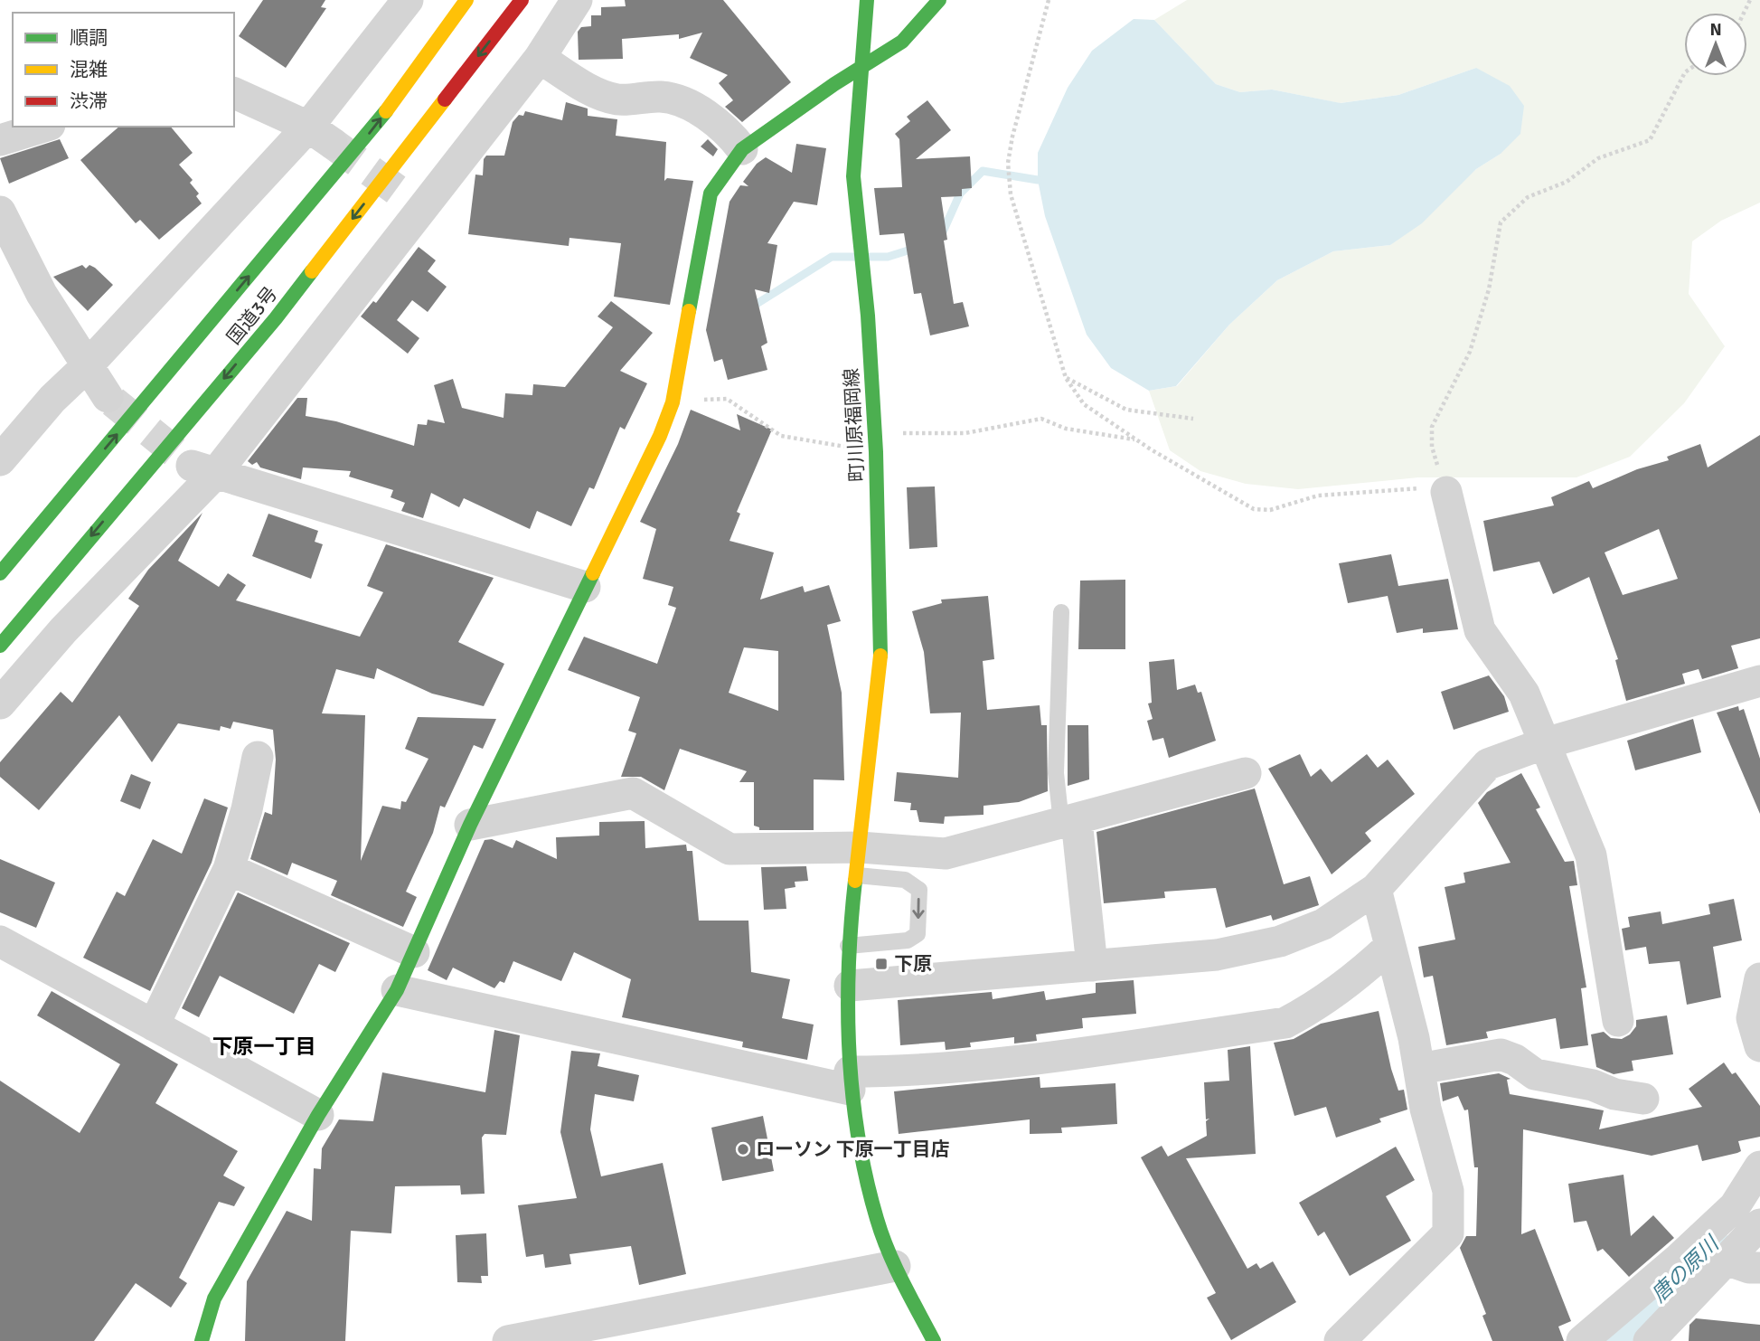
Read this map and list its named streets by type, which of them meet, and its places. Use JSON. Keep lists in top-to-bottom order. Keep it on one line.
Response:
{"streets":{"main road":["国道3号","町川原福岡線"]},"districts":["下原一丁目"],"water":["唐の原川"],"places":{"transit":["下原"],"other":["ローソン 下原一丁目店"]},"legend":["順調","混雑","渋滞"],"north":"top"}
